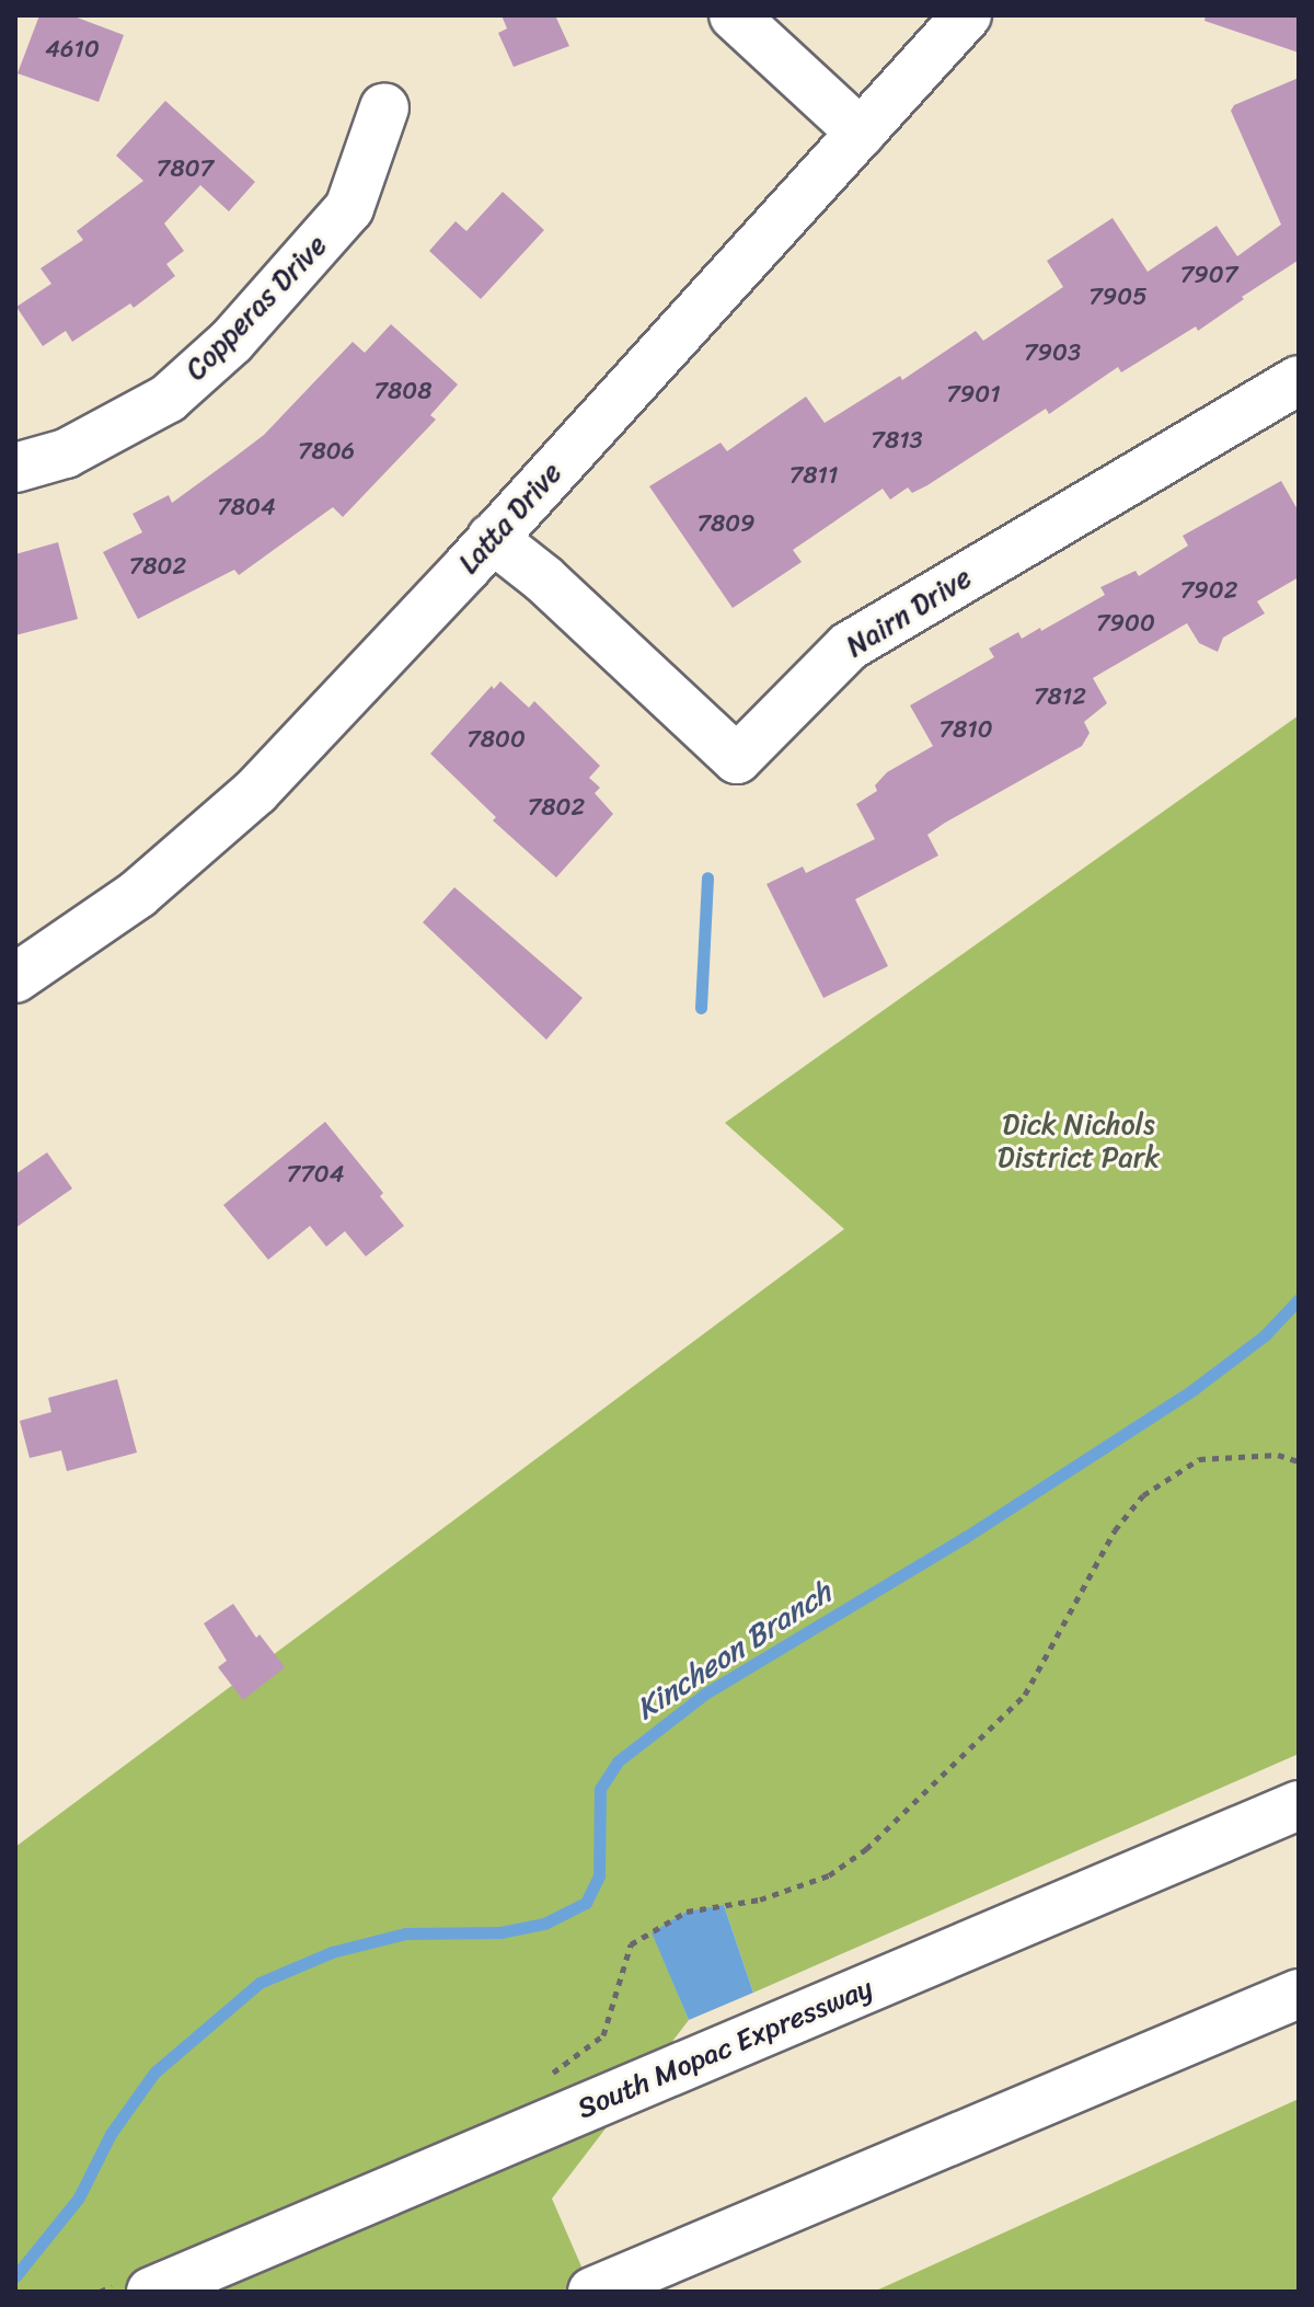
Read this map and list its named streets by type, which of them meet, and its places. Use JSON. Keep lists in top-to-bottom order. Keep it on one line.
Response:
{"streets":{"main road":["Copperas Drive","Latta Drive","Nairn Drive","South Mopac Expressway"]},"crossings":[["Latta Drive","Nairn Drive"]],"water":["Kincheon Branch"],"parks":["Dick Nichols District Park"],"house_numbers":["4610","7807","7907","7905","7903","7808","7901","7813","7806","7811","7804","7809","7802","7902","7900","7812","7810","7800","7802","7704"]}
